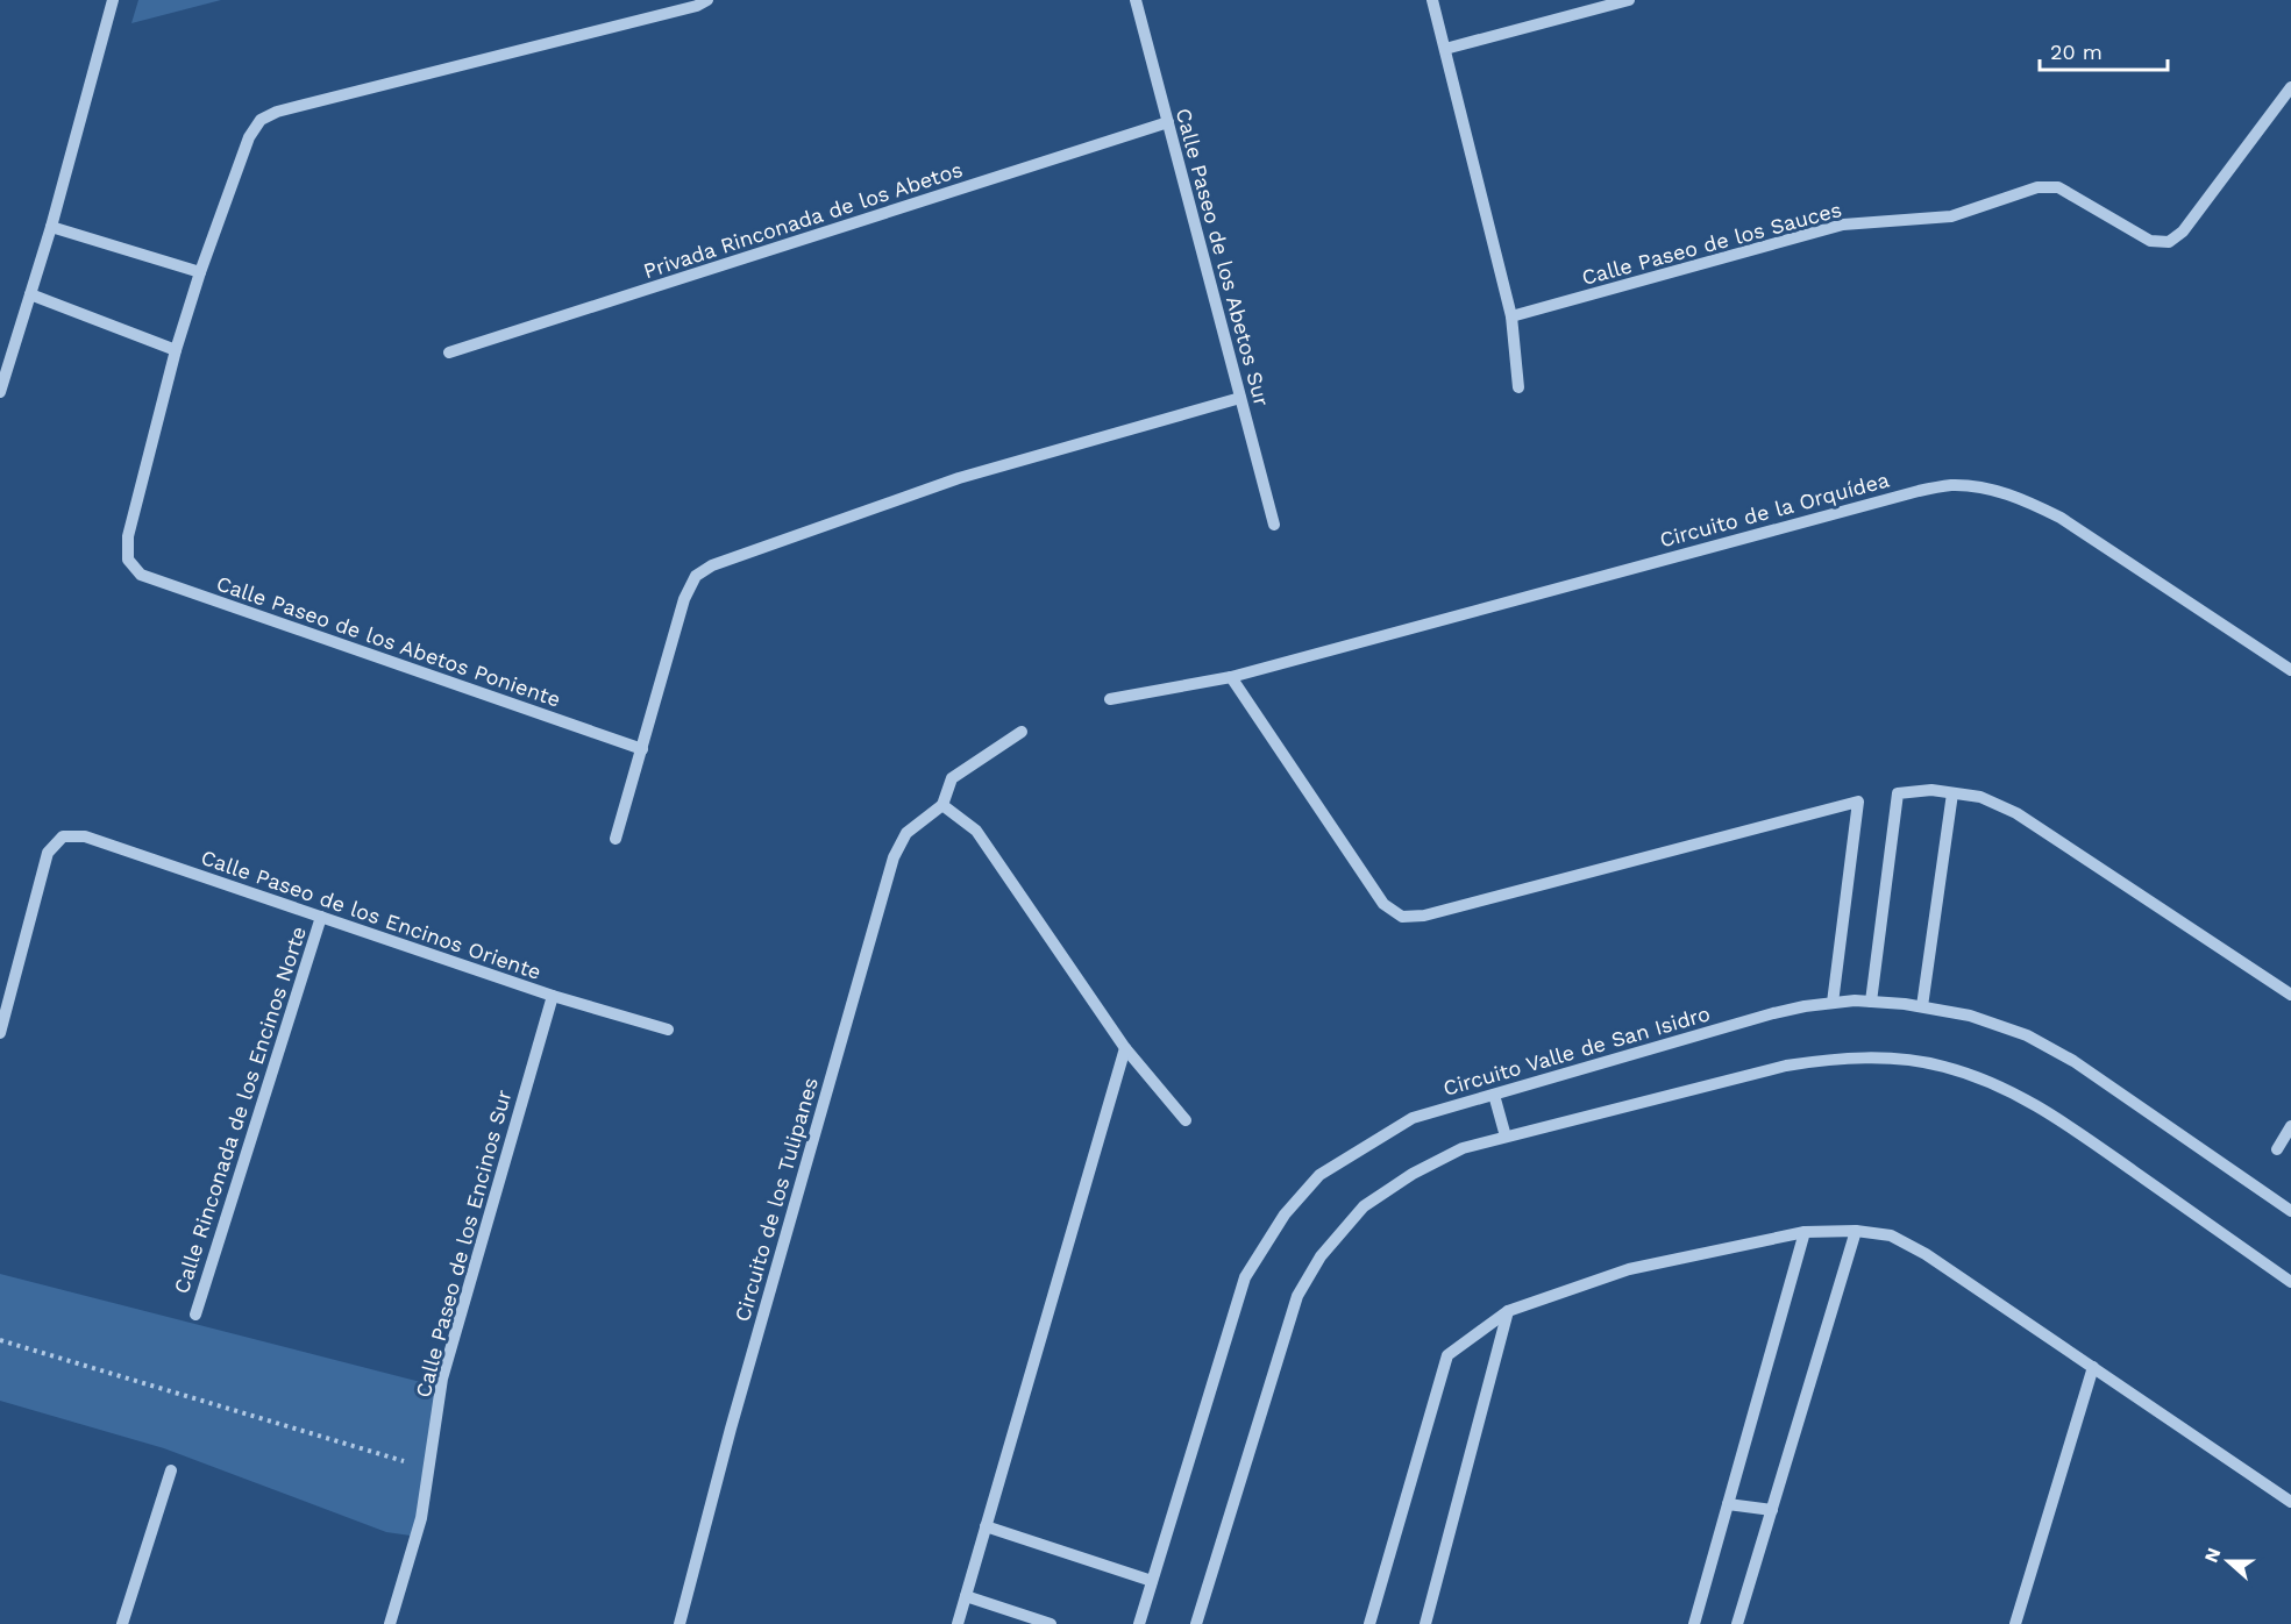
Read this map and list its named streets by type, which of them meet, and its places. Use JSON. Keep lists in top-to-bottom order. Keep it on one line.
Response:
{"streets":{"street":["Privada Rinconada de los Abetos","Calle Paseo de los Sauces","Calle Paseo de los Abetos Sur","Circuito de la Orquídea","Calle Paseo de los Abetos Poniente","Calle Paseo de los Encinos Oriente","Circuito Valle de San Isidro","Calle Rinconada de los Encinos Norte","Circuito de los Tulipanes","Calle Paseo de los Encinos Sur"]},"crossings":[["Privada Rinconada de los Abetos","Calle Paseo de los Abetos Sur"],["Calle Paseo de los Encinos Oriente","Calle Rinconada de los Encinos Norte"],["Calle Paseo de los Encinos Oriente","Calle Paseo de los Encinos Sur"]],"scale_bar":"20 m","north":"left"}
